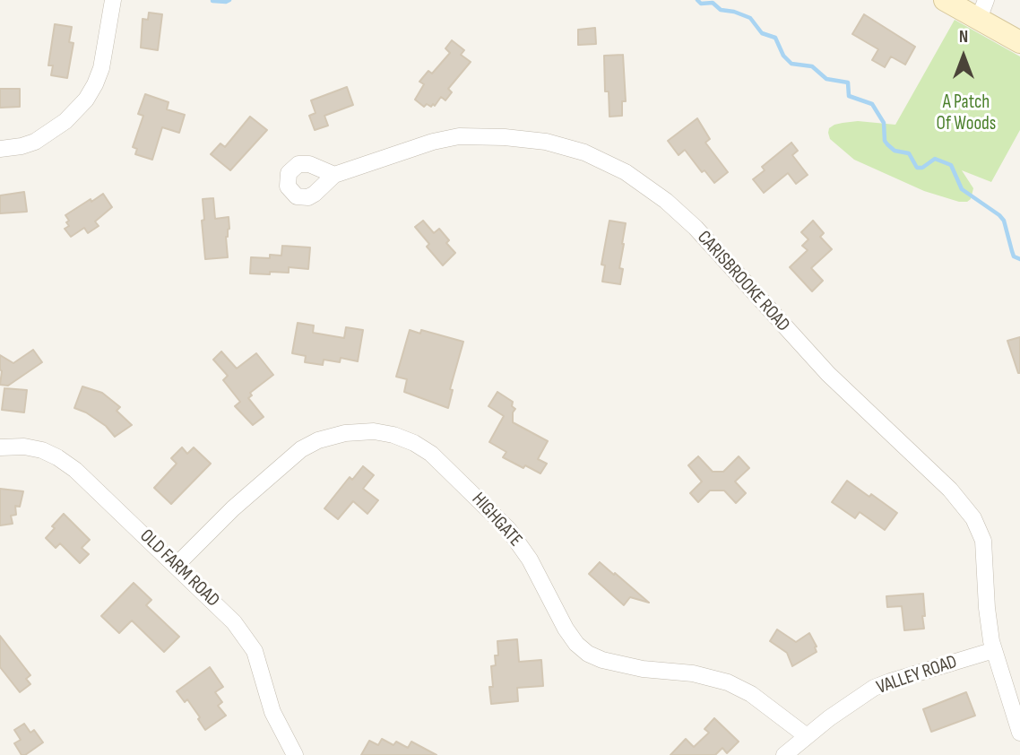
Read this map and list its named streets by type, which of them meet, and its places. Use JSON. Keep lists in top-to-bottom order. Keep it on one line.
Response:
{"streets":{"street":["CARISBROOKE ROAD","HIGHGATE","OLD FARM ROAD","VALLEY ROAD"]},"crossings":[["CARISBROOKE ROAD","VALLEY ROAD"],["HIGHGATE","OLD FARM ROAD"],["HIGHGATE","VALLEY ROAD"]],"parks":["A Patch Of Woods"],"north":"top"}
